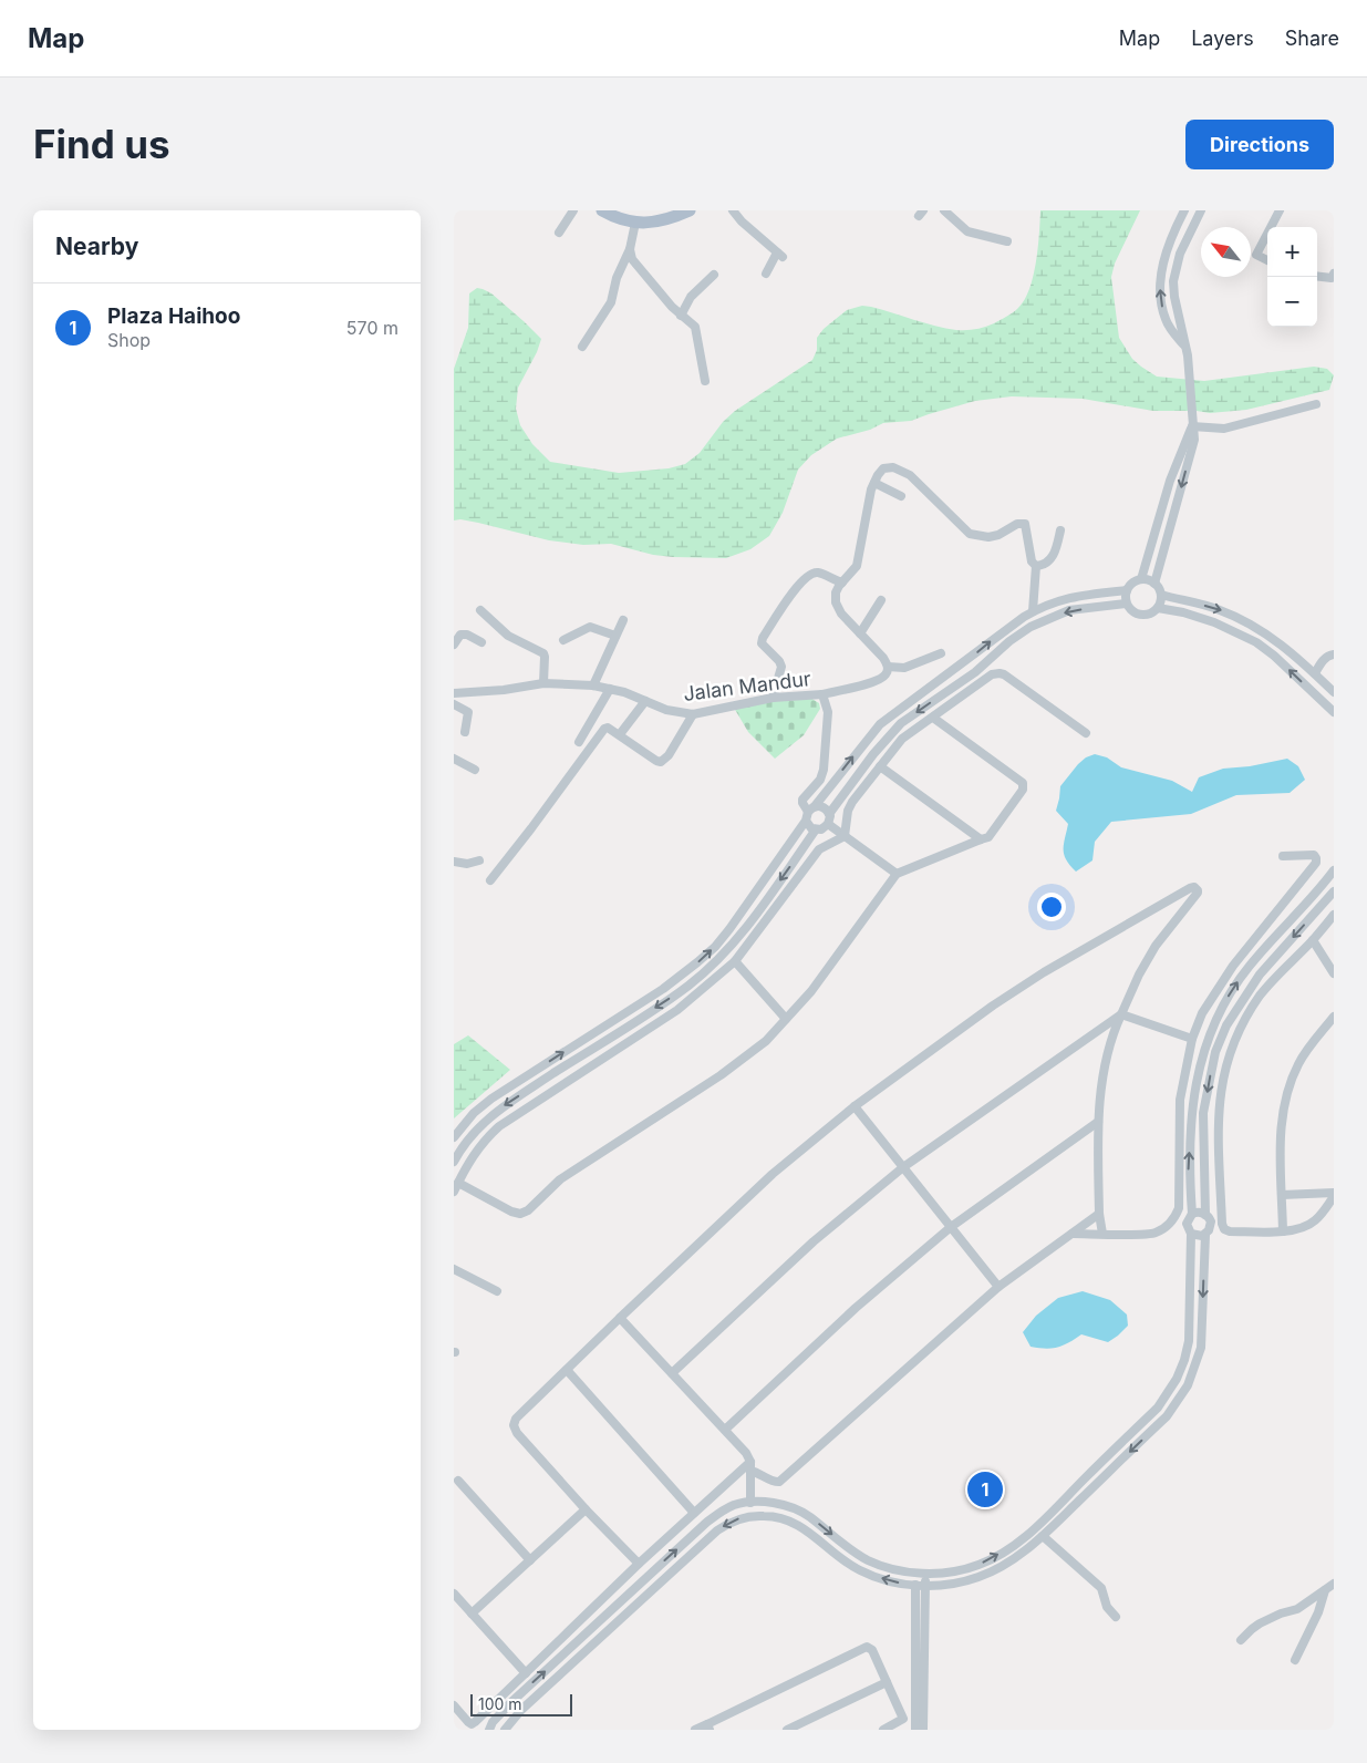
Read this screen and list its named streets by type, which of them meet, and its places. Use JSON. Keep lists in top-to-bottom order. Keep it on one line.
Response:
{"streets":{"street":["Jalan Mandur"]},"scale_bar":"100 m","north":"top left","page":{"header":"Map","nav":["Map","Layers","Share"],"buttons":"Directions","title":"Find us","heading":"Nearby","map_buttons":["+","−"],"list":[{"mark":"1","name":"Plaza Haihoo","note":"Shop","value":"570 m"}],"pins":"1","scale":"100 m"}}
